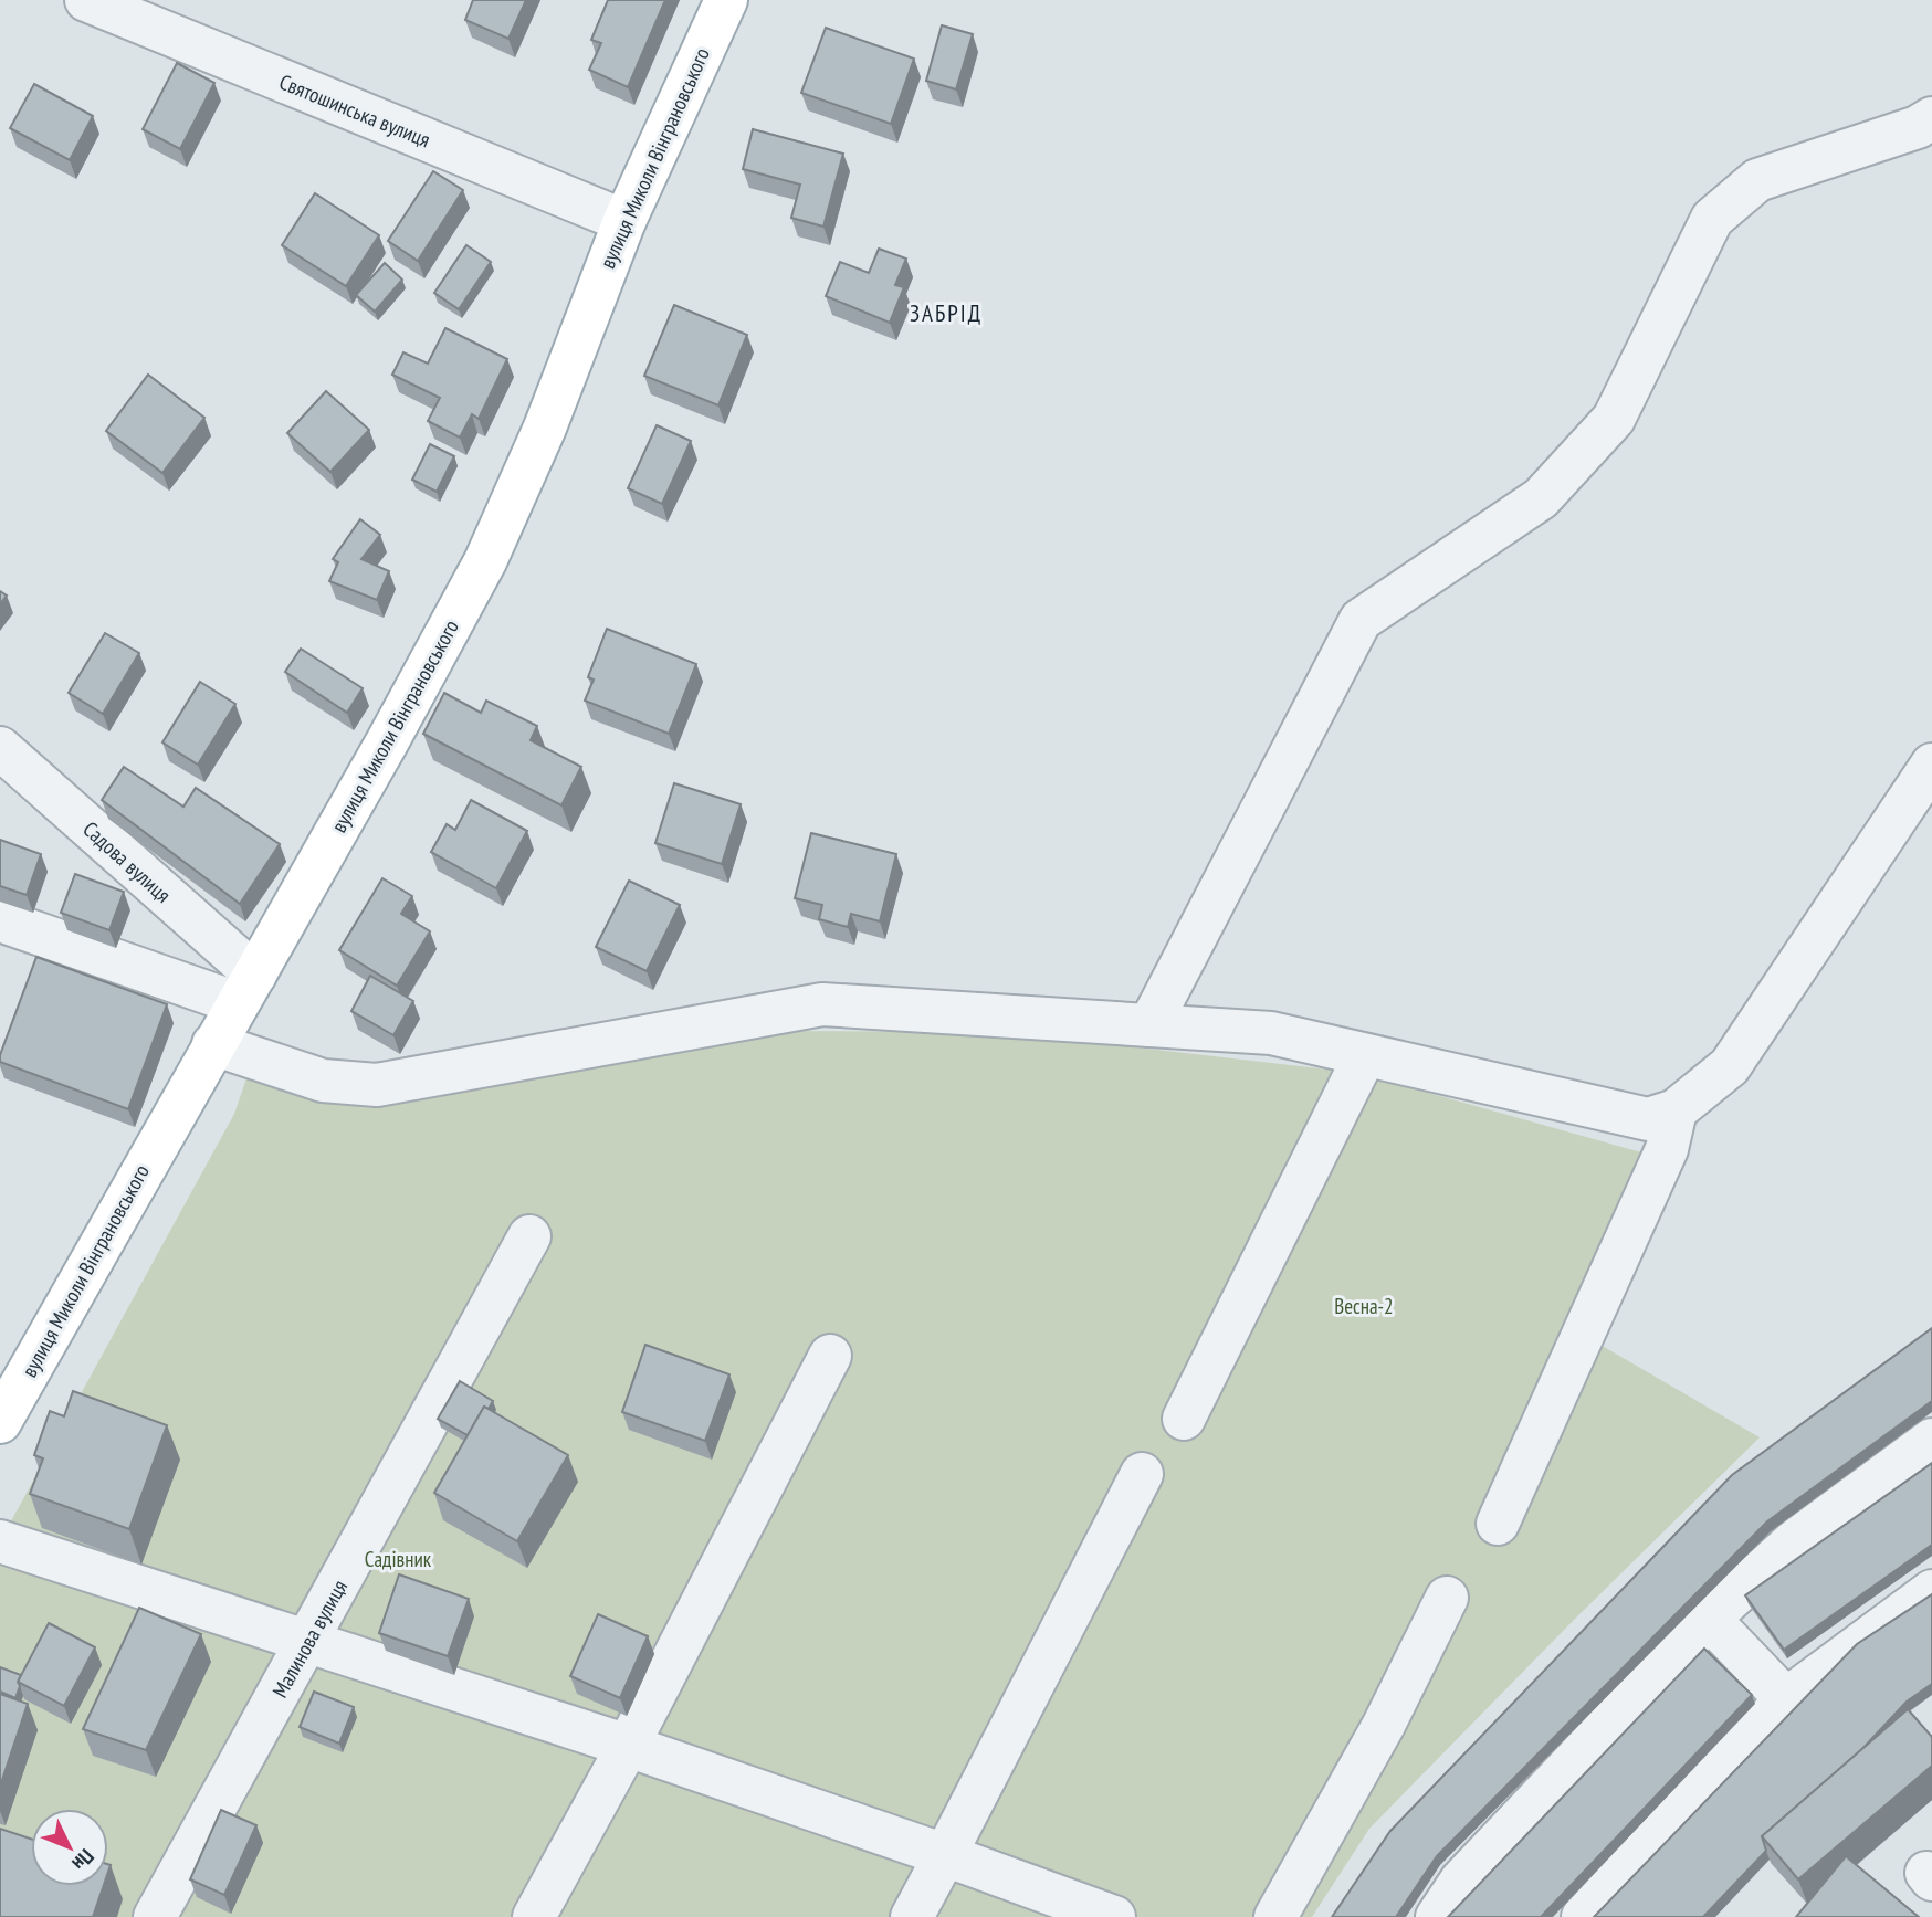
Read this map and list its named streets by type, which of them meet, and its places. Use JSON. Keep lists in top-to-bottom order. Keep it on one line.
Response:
{"streets":{"main road":["вулиця Миколи Вінграновського"],"street":["Святошинська вулиця","Садова вулиця","Малинова вулиця"]},"crossings":[["Святошинська вулиця","вулиця Миколи Вінграновського"],["вулиця Миколи Вінграновського","Садова вулиця"]],"districts":["ЗАБРІД"],"parks":["Весна-2","Садівник"],"north":"bottom right"}
